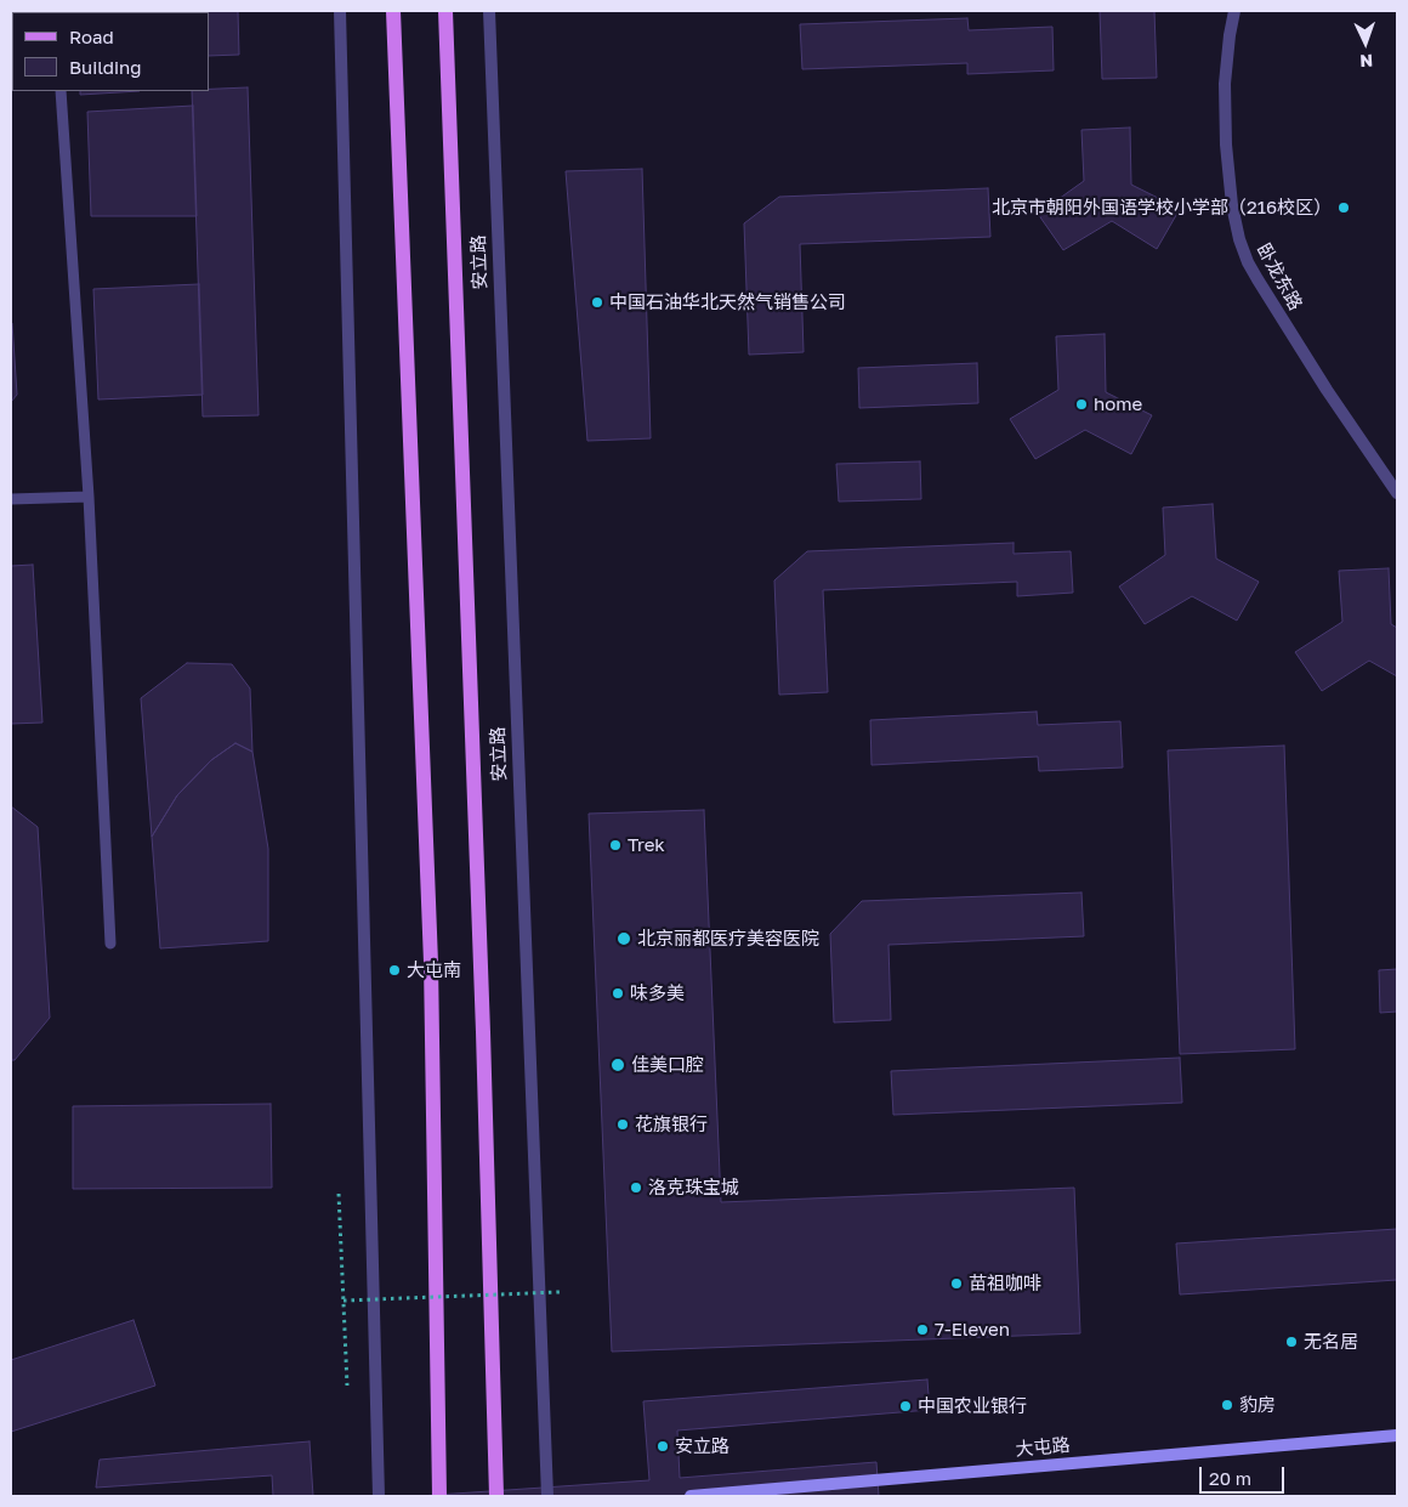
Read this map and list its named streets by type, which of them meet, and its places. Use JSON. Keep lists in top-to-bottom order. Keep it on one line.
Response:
{"streets":{"main road":["安立路","大屯路"],"street":["卧龙东路"]},"places":["北京市朝阳外国语学校小学部（216校区）","中国石油华北天然气销售公司","home","Trek","北京丽都医疗美容医院","大屯南","味多美","佳美口腔","花旗银行","洛克珠宝城","苗祖咖啡","7-Eleven","无名居","豹房","中国农业银行","安立路"],"legend":["Road","Building"],"scale_bar":"20 m","north":"bottom"}
